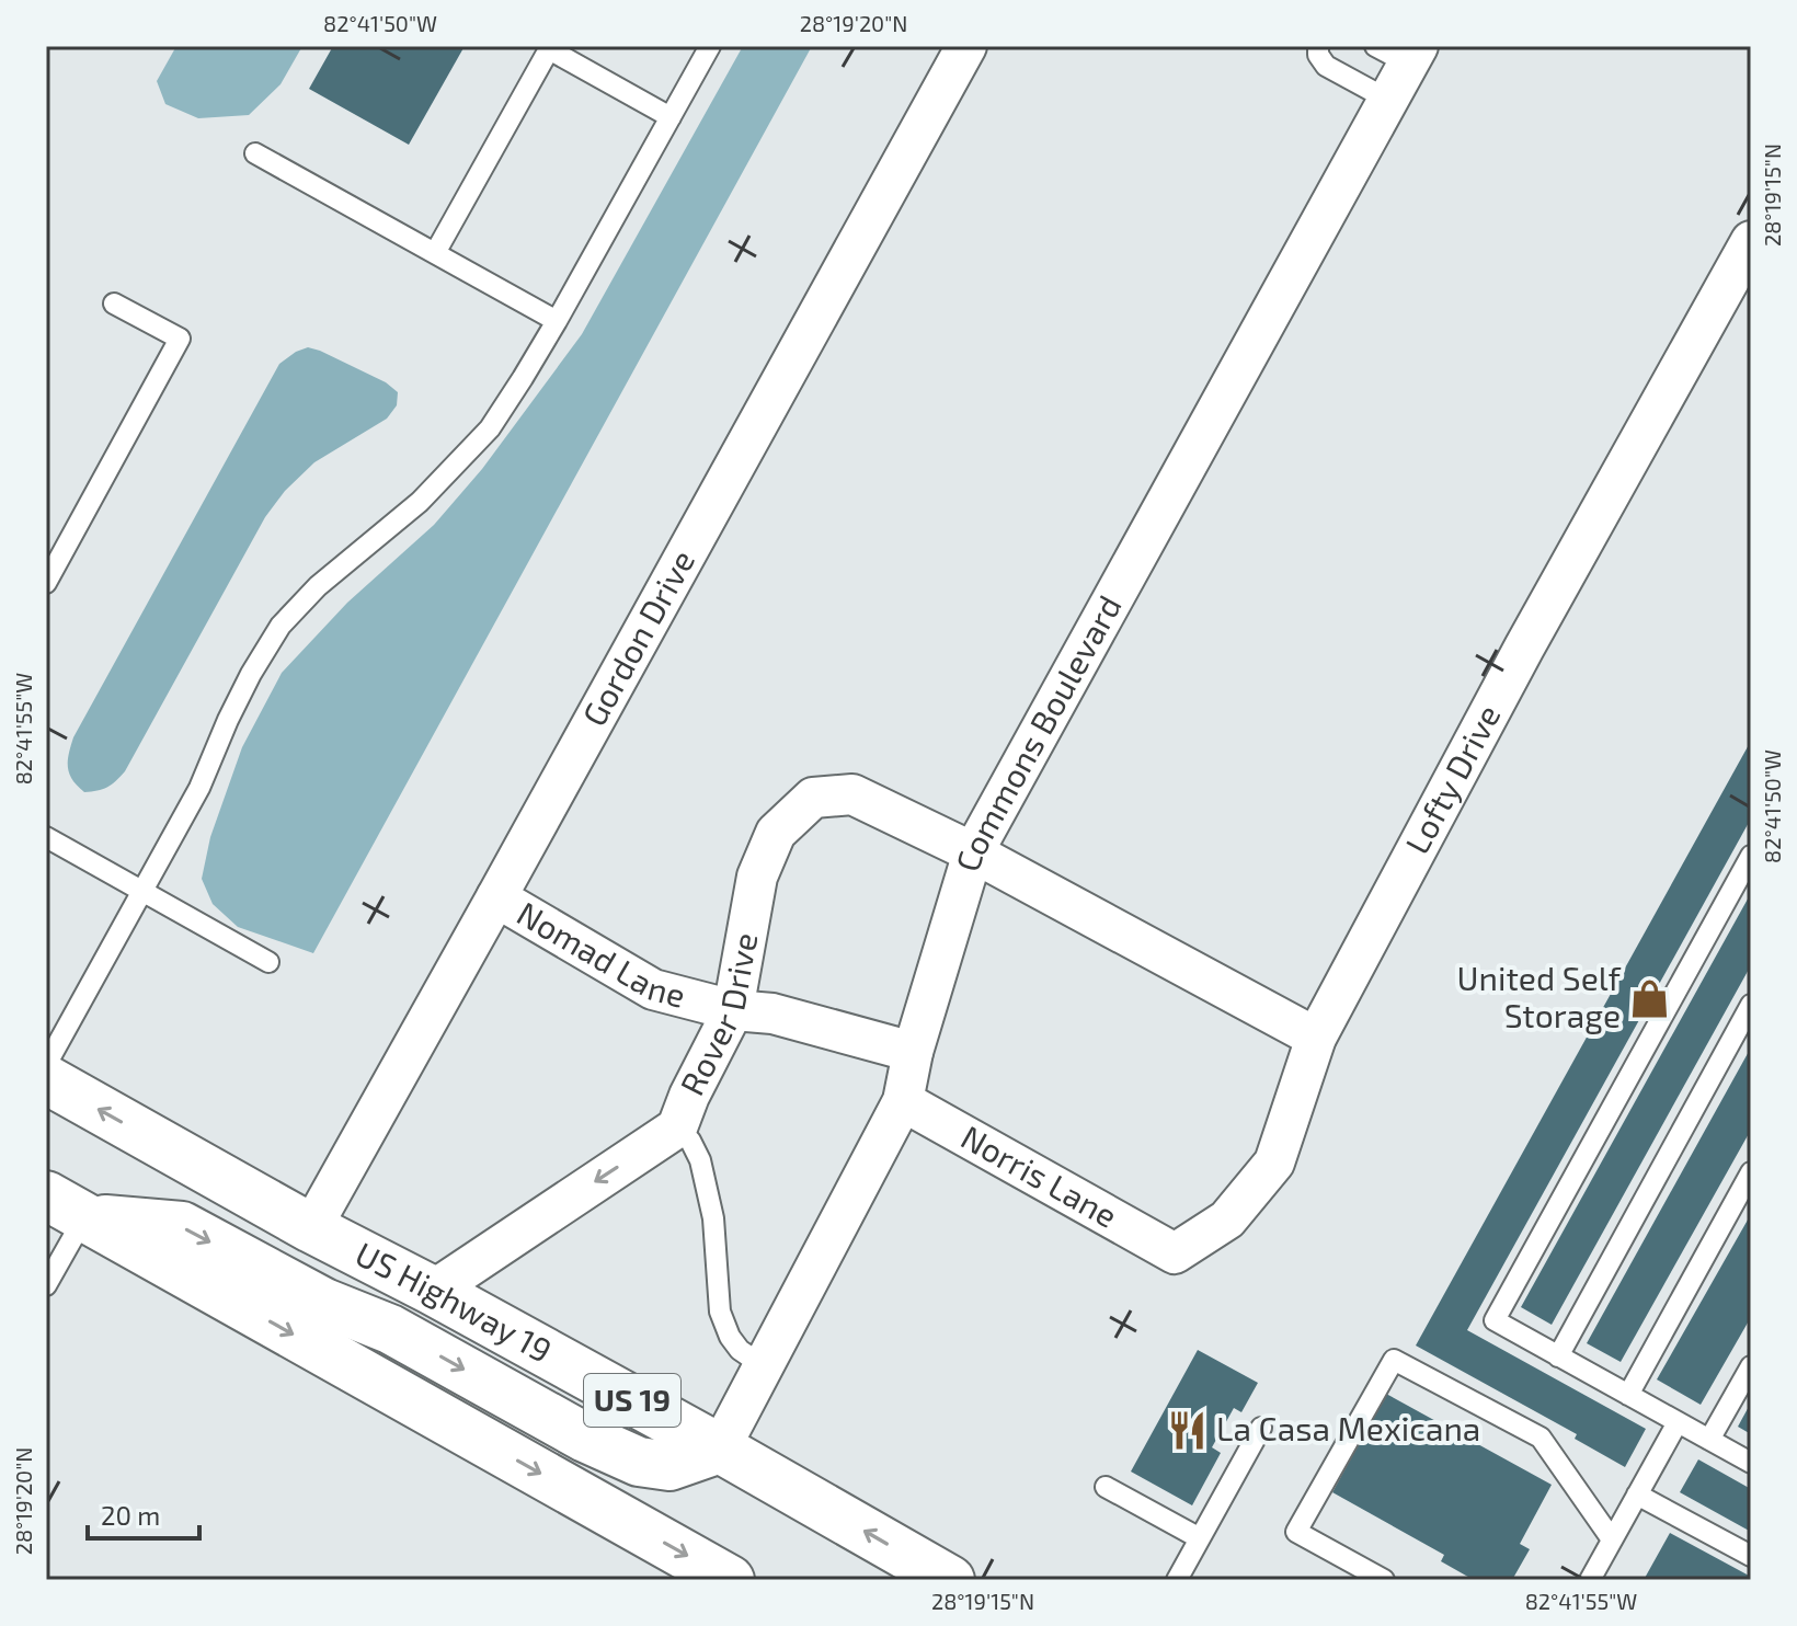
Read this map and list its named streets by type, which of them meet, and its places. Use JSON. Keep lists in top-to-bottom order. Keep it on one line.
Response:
{"streets":{"highway":["US Highway 19","US 19"],"street":["Gordon Drive","Commons Boulevard","Lofty Drive","Nomad Lane","Rover Drive","Norris Lane"]},"crossings":[["Gordon Drive","Nomad Lane"],["Gordon Drive","US Highway 19"],["Commons Boulevard","Nomad Lane"],["Commons Boulevard","Rover Drive"],["Commons Boulevard","Norris Lane"],["Commons Boulevard","US Highway 19"],["Lofty Drive","Norris Lane"],["Nomad Lane","Rover Drive"],["Rover Drive","US Highway 19"]],"one_way":["Rover Drive"],"places":{"shop":["United Self Storage"],"restaurant":["La Casa Mexicana"]},"scale_bar":"20 m","coordinates":["82°41'50\"W","28°19'20\"N","28°19'15\"N","82°41'55\"W"]}
